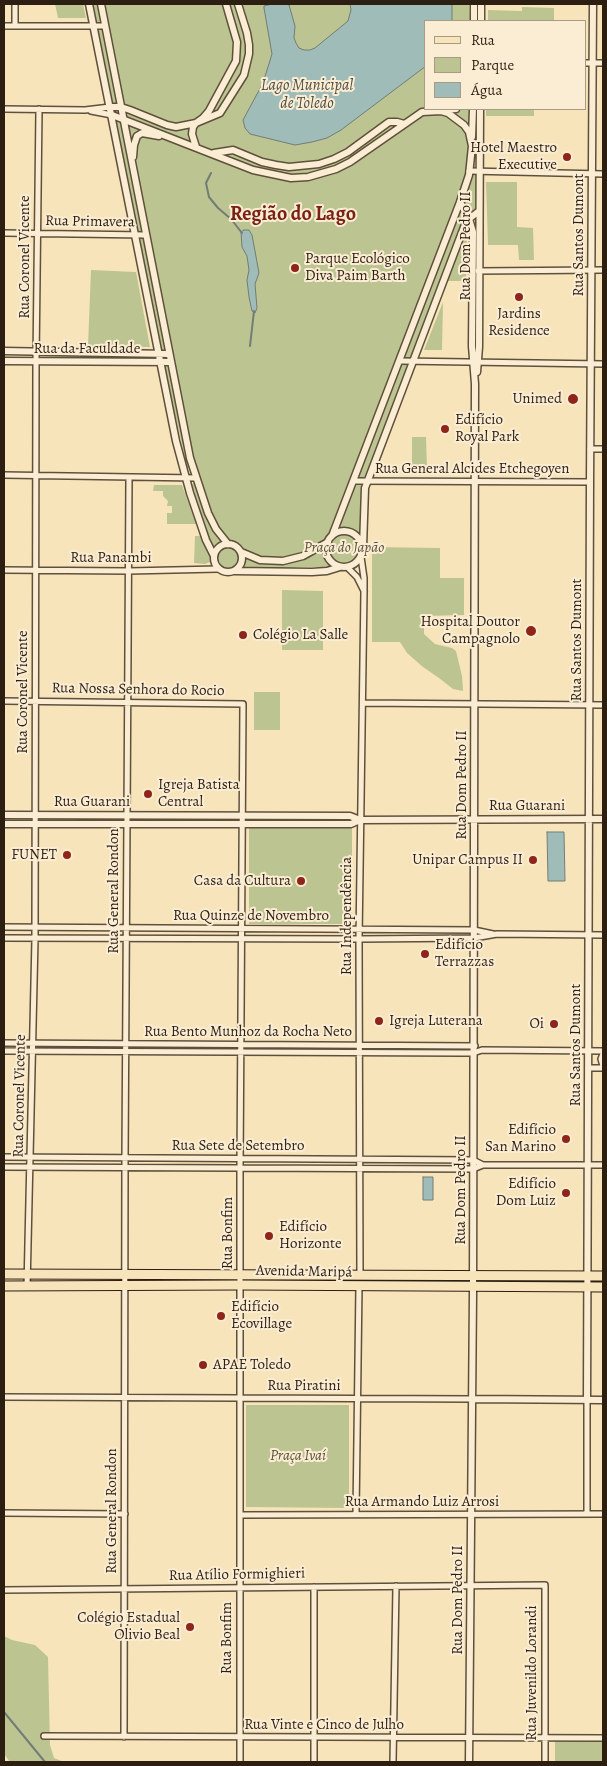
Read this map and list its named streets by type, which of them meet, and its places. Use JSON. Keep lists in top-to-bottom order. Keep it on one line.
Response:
{"streets":{"main road":["Avenida Maripá"],"street":["Rua Primavera","Rua Santos Dumont","Rua Dom Pedro II","Rua Coronel Vicente","Rua da Faculdade","Rua General Alcides Etchegoyen","Rua Panambi","Rua Nossa Senhora do Rocio","Rua Guarani","Rua General Rondon","Rua Quinze de Novembro","Rua Independência","Rua Bento Munhoz da Rocha Neto","Rua Sete de Setembro","Rua Bonfim","Rua Piratini","Rua Armando Luiz Arrosi","Rua Atílio Formighieri","Rua Juvenildo Lorandi","Rua Vinte e Cinco de Julho"]},"crossings":[["Rua Primavera","Rua Coronel Vicente"],["Rua Santos Dumont","Rua General Alcides Etchegoyen"],["Rua Santos Dumont","Rua Guarani"],["Rua Santos Dumont","Rua Quinze de Novembro"],["Rua Santos Dumont","Rua Bento Munhoz da Rocha Neto"],["Rua Santos Dumont","Avenida Maripá"],["Rua Dom Pedro II","Rua General Alcides Etchegoyen"],["Rua Dom Pedro II","Rua Guarani"],["Rua Dom Pedro II","Rua Quinze de Novembro"],["Rua Dom Pedro II","Rua Bento Munhoz da Rocha Neto"],["Rua Dom Pedro II","Rua Sete de Setembro"],["Rua Dom Pedro II","Avenida Maripá"],["Rua Dom Pedro II","Rua Piratini"],["Rua Dom Pedro II","Rua Armando Luiz Arrosi"],["Rua Dom Pedro II","Rua Atílio Formighieri"],["Rua Dom Pedro II","Rua Vinte e Cinco de Julho"],["Rua Coronel Vicente","Rua da Faculdade"],["Rua Coronel Vicente","Rua Panambi"],["Rua Coronel Vicente","Rua Nossa Senhora do Rocio"],["Rua Coronel Vicente","Rua Guarani"],["Rua Coronel Vicente","Rua Quinze de Novembro"],["Rua Coronel Vicente","Rua Bento Munhoz da Rocha Neto"],["Rua Coronel Vicente","Rua Sete de Setembro"],["Rua Coronel Vicente","Avenida Maripá"],["Rua Panambi","Rua General Rondon"],["Rua Nossa Senhora do Rocio","Rua General Rondon"],["Rua Nossa Senhora do Rocio","Rua Bonfim"],["Rua Guarani","Rua General Rondon"],["Rua Guarani","Rua Independência"],["Rua Guarani","Rua Bonfim"],["Rua General Rondon","Rua Quinze de Novembro"],["Rua General Rondon","Rua Bento Munhoz da Rocha Neto"],["Rua General Rondon","Rua Sete de Setembro"],["Rua General Rondon","Avenida Maripá"],["Rua General Rondon","Rua Piratini"],["Rua General Rondon","Rua Atílio Formighieri"],["Rua General Rondon","Rua Vinte e Cinco de Julho"],["Rua Quinze de Novembro","Rua Independência"],["Rua Quinze de Novembro","Rua Bonfim"],["Rua Independência","Rua Bento Munhoz da Rocha Neto"],["Rua Independência","Rua Sete de Setembro"],["Rua Independência","Avenida Maripá"],["Rua Bento Munhoz da Rocha Neto","Rua Bonfim"],["Rua Sete de Setembro","Rua Bonfim"],["Rua Bonfim","Avenida Maripá"],["Rua Bonfim","Rua Piratini"],["Rua Bonfim","Rua Armando Luiz Arrosi"],["Rua Bonfim","Rua Atílio Formighieri"],["Rua Bonfim","Rua Vinte e Cinco de Julho"],["Rua Atílio Formighieri","Rua Juvenildo Lorandi"],["Rua Juvenildo Lorandi","Rua Vinte e Cinco de Julho"]],"districts":["Região do Lago"],"water":["Lago Municipal de Toledo"],"parks":["Praça do Japão","Praça Ivaí"],"places":["Hotel Maestro Executive","Parque Ecológico Diva Paim Barth","Jardins Residence","Unimed","Edifício Royal Park","Hospital Doutor Campagnolo","Colégio La Salle","Igreja Batista Central","FUNET","Unipar Campus II","Casa da Cultura","Edifício Terrazzas","Igreja Luterana","Oi","Edifício San Marino","Edifício Dom Luiz","Edifício Horizonte","Edifício Ecovillage","APAE Toledo","Colégio Estadual Olivio Beal"],"legend":["Rua","Parque","Água"]}
